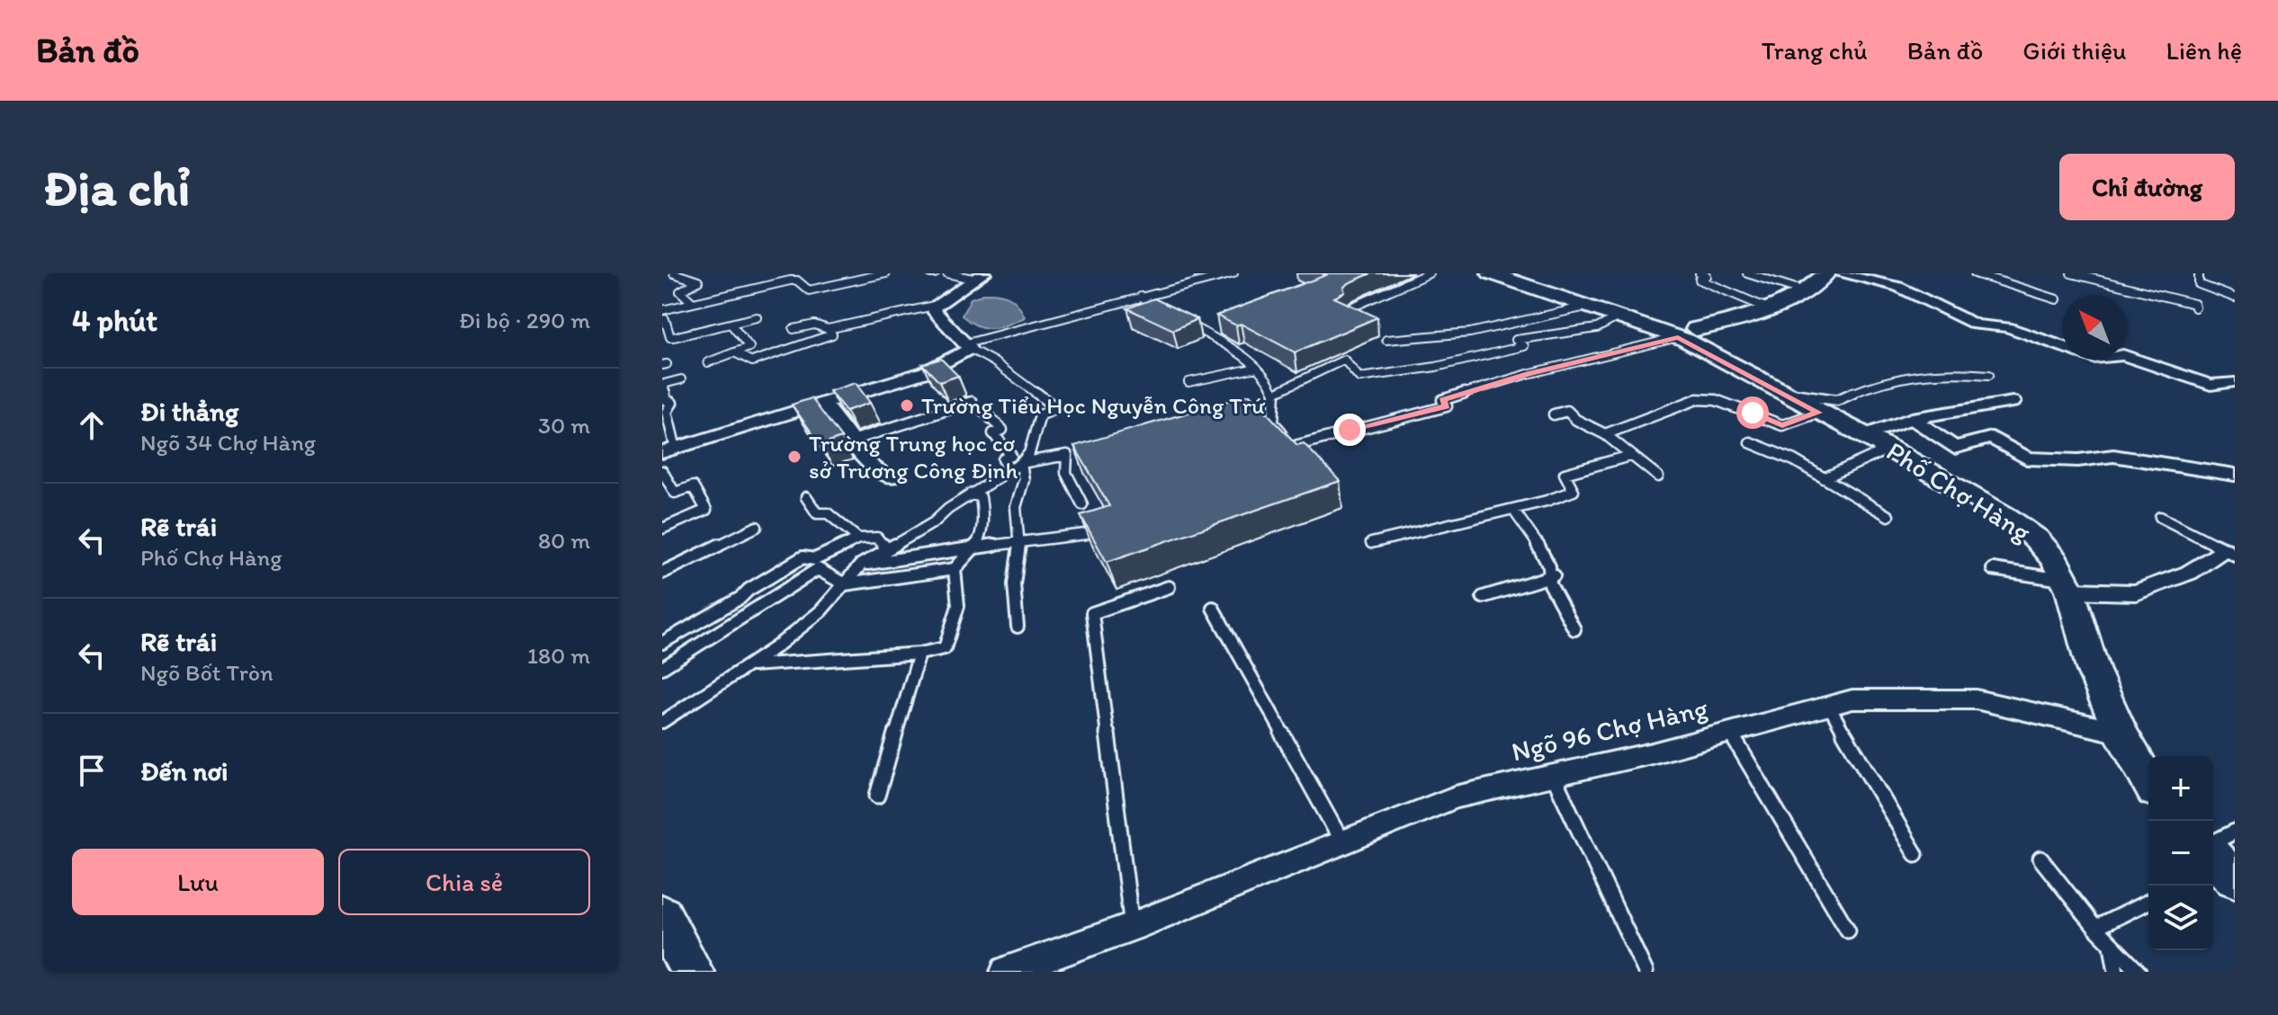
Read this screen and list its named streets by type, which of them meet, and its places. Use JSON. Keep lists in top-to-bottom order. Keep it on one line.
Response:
{"streets":{"street":["Phố Chợ Hàng","Ngõ 96 Chợ Hàng"]},"crossings":[["Phố Chợ Hàng","Ngõ 96 Chợ Hàng"]],"places":["Trường Tiểu Học Nguyễn Công Trứ","Trường Trung học cơ sở Trương Công Định"],"north":"top left","page":{"header":"Bản đồ","nav":["Trang chủ","Bản đồ","Giới thiệu","Liên hệ"],"buttons":["Chỉ đường",["Lưu","Chia sẻ"]],"title":"Địa chỉ","heading":["4 phút","Đi bộ · 290 m"],"list":[["Đi thẳng","Ngõ 34 Chợ Hàng","30 m"],["Rẽ trái","Phố Chợ Hàng","80 m"],["Rẽ trái","Ngõ Bốt Tròn","180 m"],"Đến nơi"],"map_buttons":["+","−"]}}
